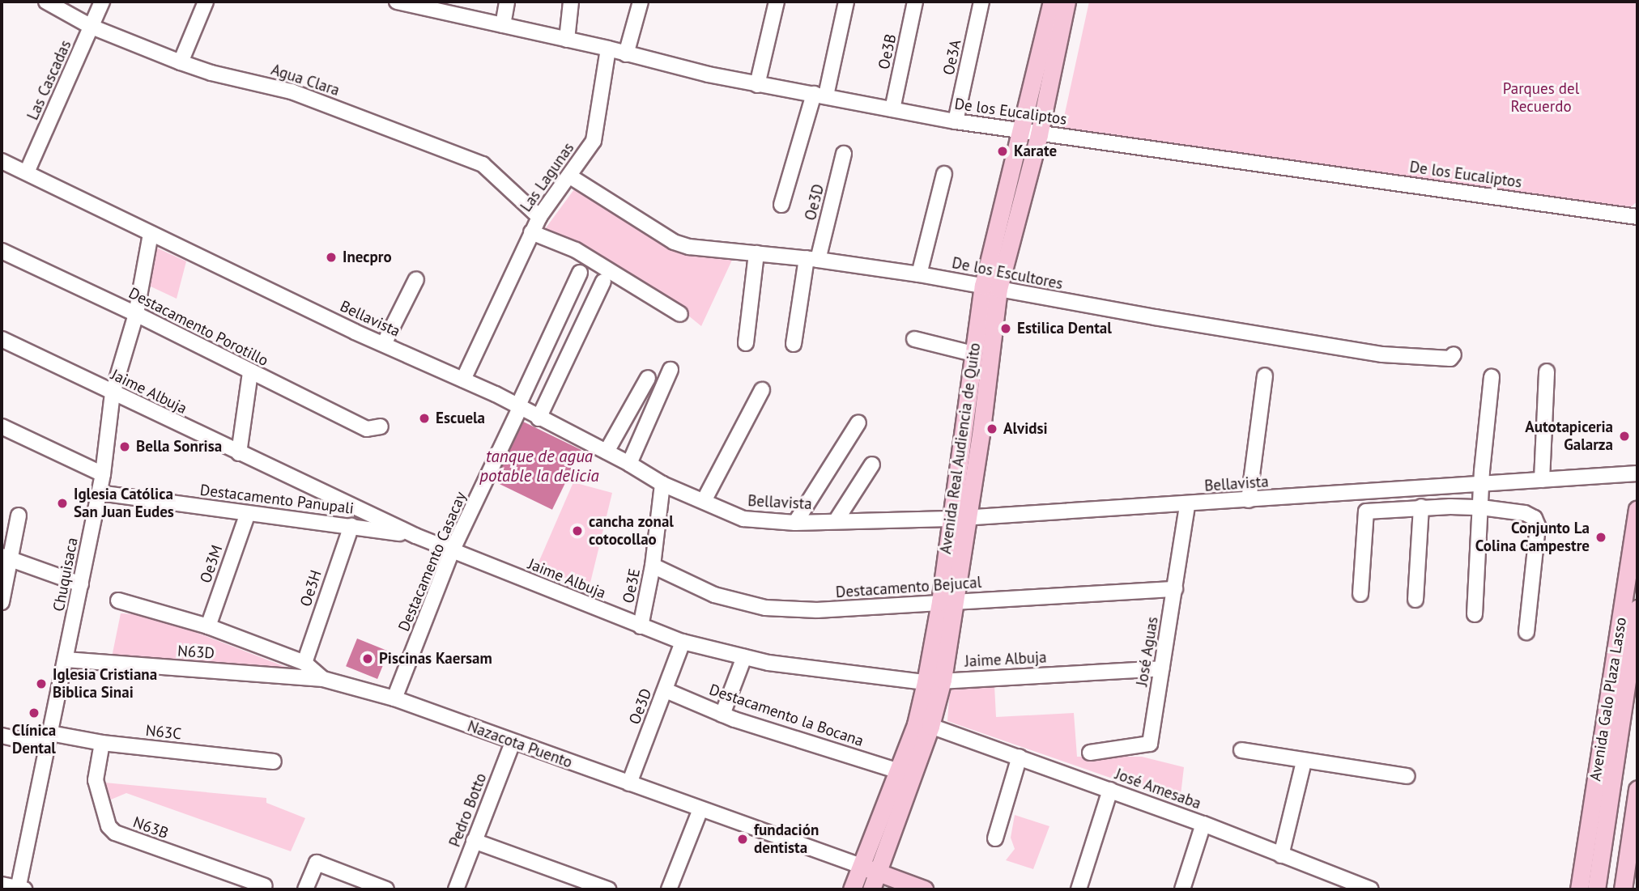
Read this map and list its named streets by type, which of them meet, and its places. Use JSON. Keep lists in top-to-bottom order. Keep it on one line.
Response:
{"streets":{"main road":["Avenida Real Audiencia de Quito","Avenida Galo Plaza Lasso","Nazacota Puento"],"street":["Oe3B","Oe3A","Las Cascadas","Agua Clara","De los Eucaliptos","Las Lagunas","Oe3D","De los Escultores","Bellavista","Destacamento Porotillo","Jaime Albuja","Destacamento Panupali","Destacamento Casacay","Oe3M","Chuquisaca","Oe3E","Destacamento Bejucal","Oe3H","José Aguas","N63D","Destacamento la Bocana","N63C","José Amesaba","Pedro Botto","N63B"]},"crossings":[["Oe3B","De los Eucaliptos"],["Oe3A","De los Eucaliptos"],["Las Cascadas","Agua Clara"],["Las Cascadas","Bellavista"],["Agua Clara","Las Lagunas"],["De los Eucaliptos","Las Lagunas"],["De los Eucaliptos","Avenida Real Audiencia de Quito"],["Las Lagunas","De los Escultores"],["Las Lagunas","Bellavista"],["Oe3D","De los Escultores"],["Oe3D","Jaime Albuja"],["Oe3D","Destacamento la Bocana"],["Oe3D","Nazacota Puento"],["De los Escultores","Avenida Real Audiencia de Quito"],["Bellavista","Avenida Real Audiencia de Quito"],["Bellavista","Destacamento Casacay"],["Bellavista","Chuquisaca"],["Bellavista","Oe3E"],["Bellavista","José Aguas"],["Destacamento Porotillo","Chuquisaca"],["Jaime Albuja","Avenida Real Audiencia de Quito"],["Jaime Albuja","Destacamento Panupali"],["Jaime Albuja","Destacamento Casacay"],["Jaime Albuja","Chuquisaca"],["Jaime Albuja","Oe3E"],["Jaime Albuja","José Aguas"],["Avenida Real Audiencia de Quito","Destacamento Bejucal"],["Avenida Real Audiencia de Quito","Destacamento la Bocana"],["Avenida Real Audiencia de Quito","Nazacota Puento"],["Avenida Real Audiencia de Quito","José Amesaba"],["Destacamento Panupali","Oe3M"],["Destacamento Panupali","Chuquisaca"],["Destacamento Panupali","Oe3H"],["Destacamento Casacay","Nazacota Puento"],["Oe3M","Nazacota Puento"],["Chuquisaca","N63D"],["Chuquisaca","N63C"],["Oe3E","Destacamento Bejucal"],["Destacamento Bejucal","José Aguas"],["Oe3H","Nazacota Puento"],["N63D","Nazacota Puento"],["N63C","N63B"],["Nazacota Puento","Pedro Botto"]],"water":["tanque de agua potable la delicia"],"parks":["Parques del Recuerdo"],"places":["Karate","Inecpro","Estilica Dental","Escuela","Alvidsi","Autotapiceria Galarza","Bella Sonrisa","Iglesia Católica San Juan Eudes","cancha zonal cotocollao","Conjunto La Colina Campestre","Piscinas Kaersam","Iglesia Cristiana Biblica Sinai","Clínica Dental","fundación dentista"]}
